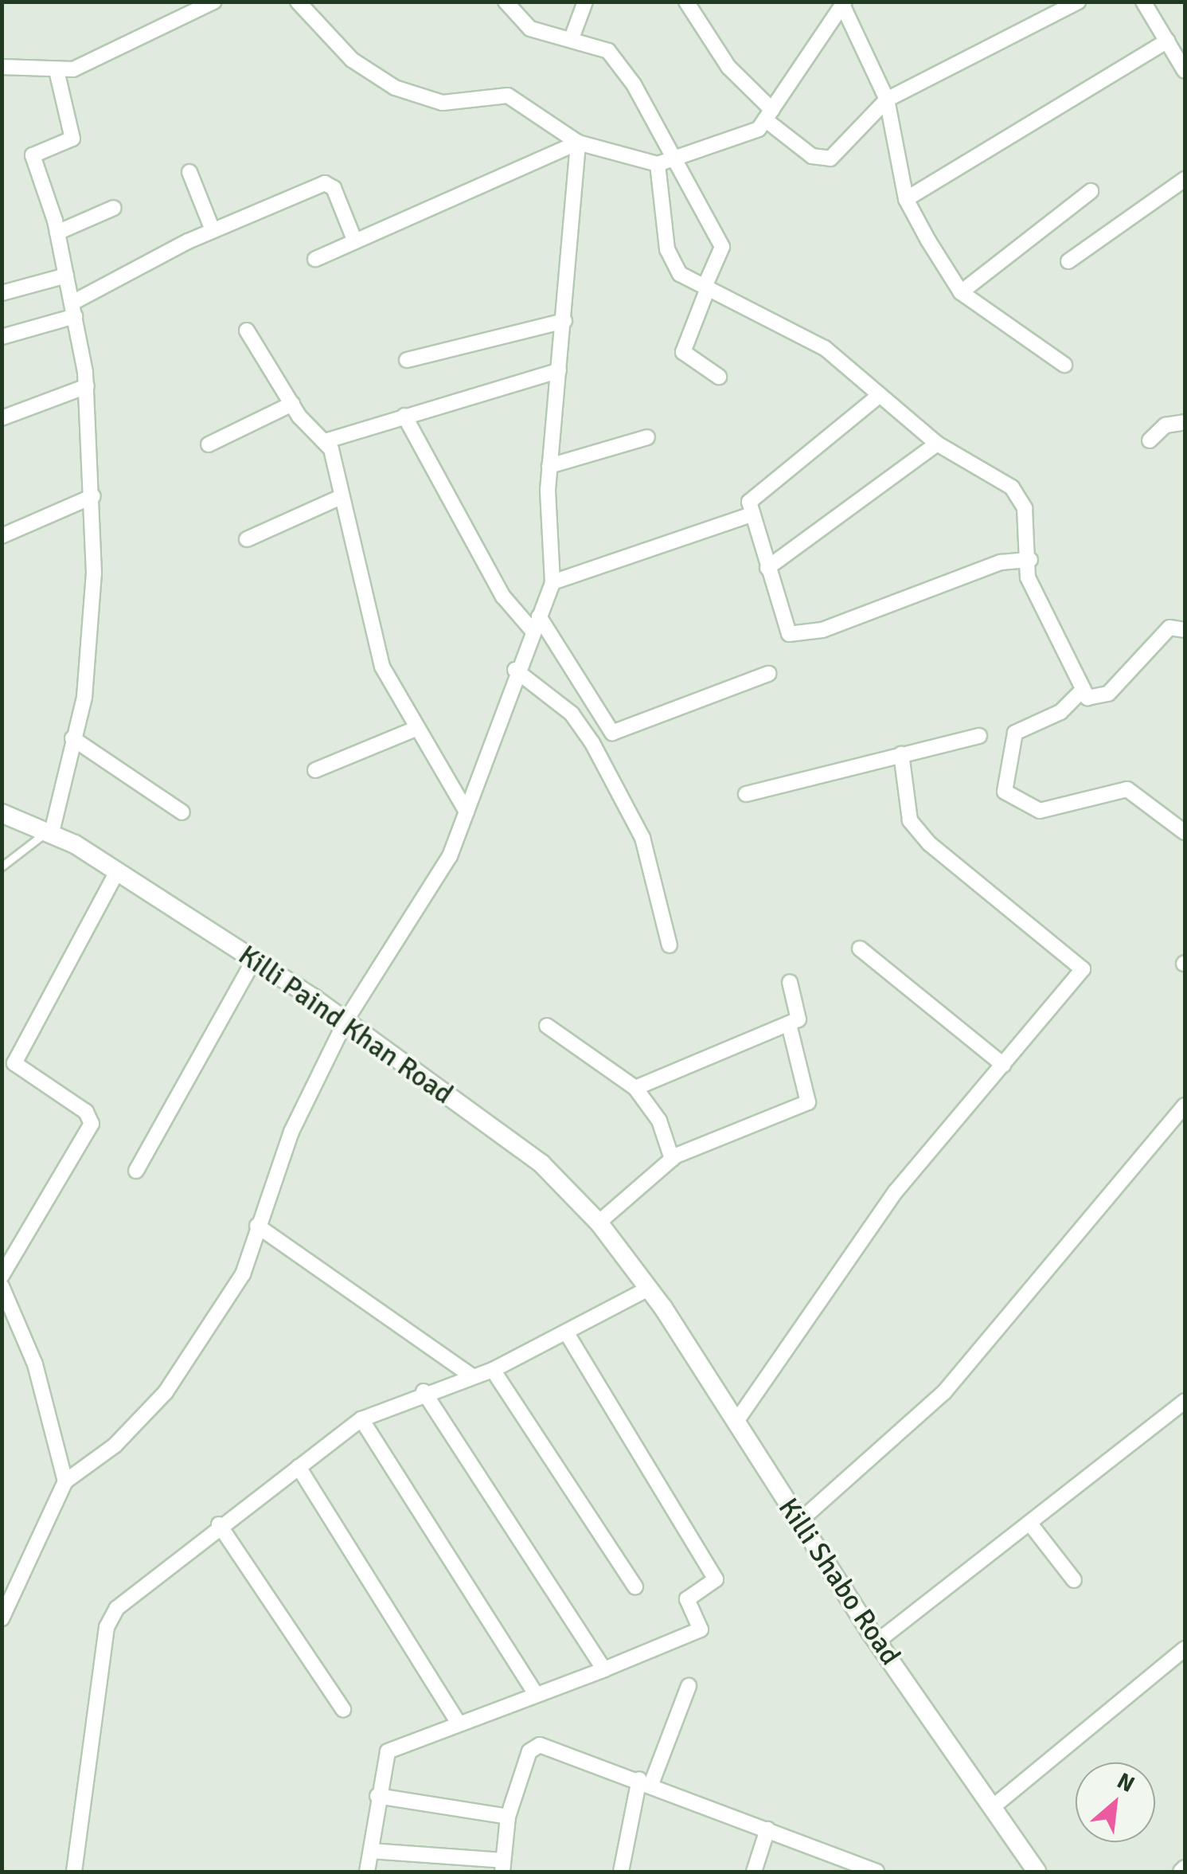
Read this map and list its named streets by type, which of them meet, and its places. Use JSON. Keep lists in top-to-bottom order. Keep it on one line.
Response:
{"streets":{"street":["Killi Paind Khan Road","Killi Shabo Road"]},"crossings":[["Killi Paind Khan Road","Killi Shabo Road"]],"north":"top right"}
